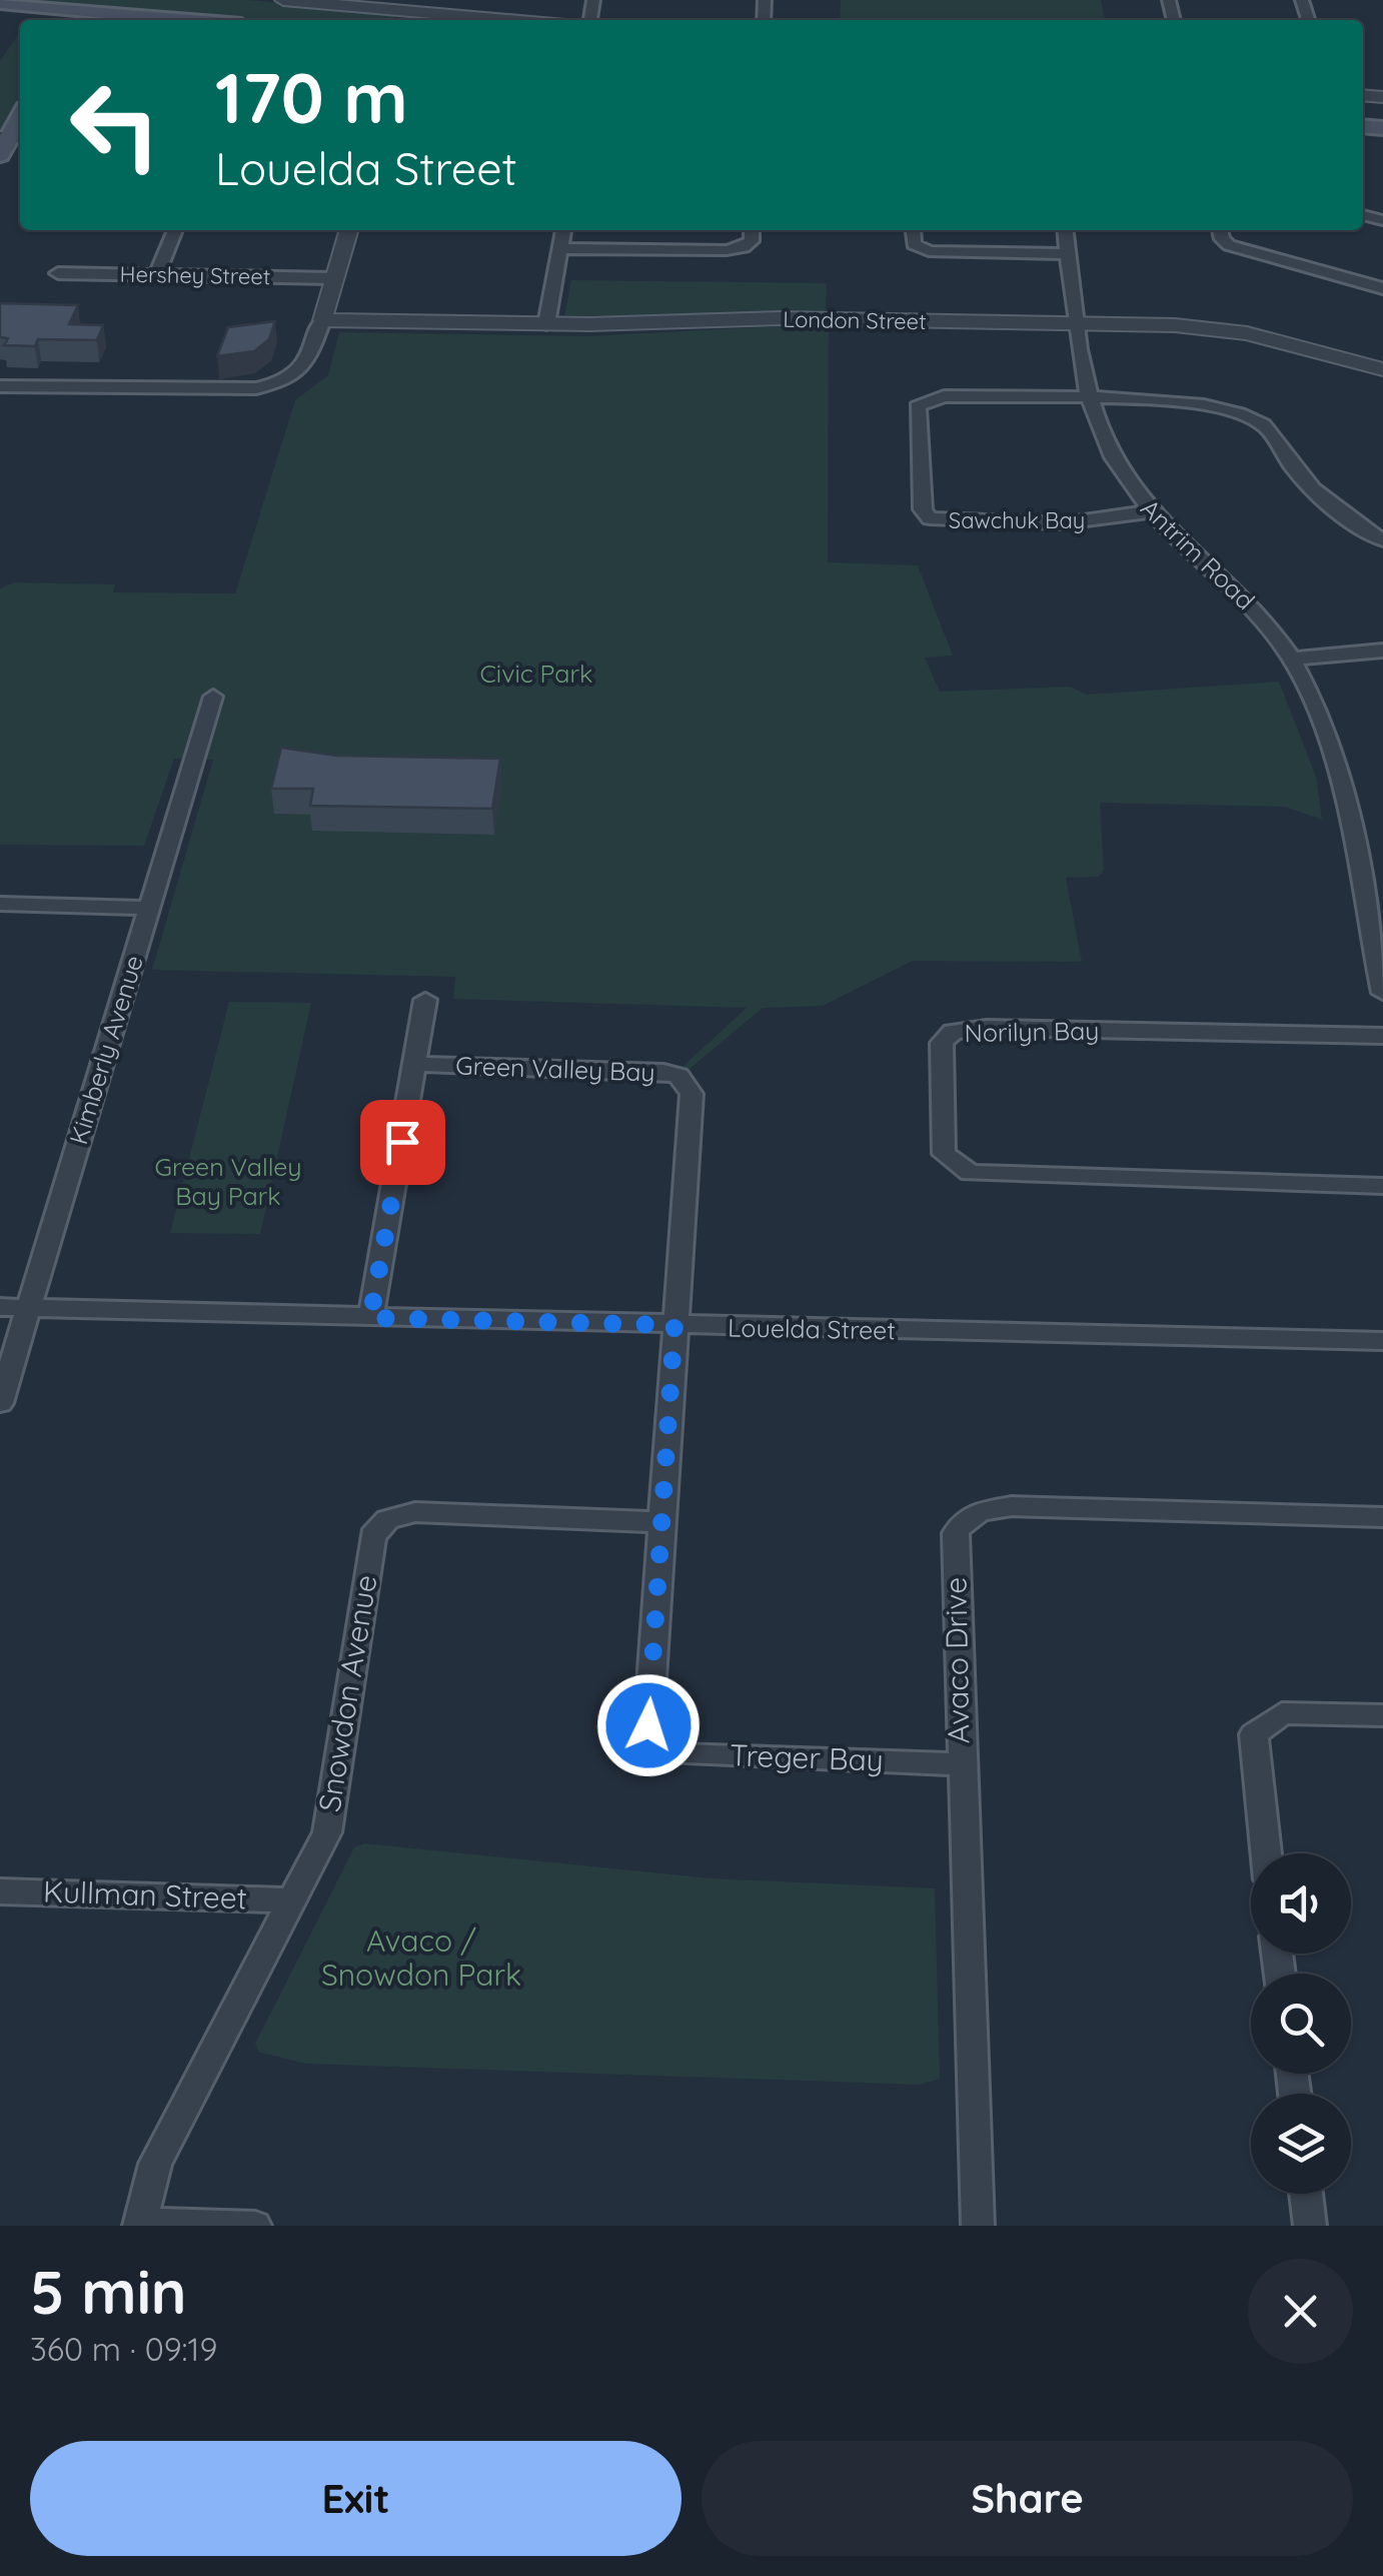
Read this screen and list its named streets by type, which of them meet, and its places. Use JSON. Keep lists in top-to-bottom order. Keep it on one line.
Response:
{"streets":{"street":["Hershey Street","London Street","Sawchuk Bay","Antrim Road","Norilyn Bay","Kimberly Avenue","Green Valley Bay","Louelda Street","Avaco Drive","Snowdon Avenue","Treger Bay","Kullman Street"]},"crossings":[["London Street","Antrim Road"],["Sawchuk Bay","Antrim Road"],["Kimberly Avenue","Louelda Street"],["Green Valley Bay","Louelda Street"],["Green Valley Bay","Treger Bay"],["Louelda Street","Treger Bay"],["Avaco Drive","Treger Bay"],["Snowdon Avenue","Treger Bay"],["Snowdon Avenue","Kullman Street"]],"parks":["Civic Park","Green Valley Bay Park","Avaco / Snowdon Park"],"page":{"turn":["170 m","Louelda Street"],"heading":["5 min","360 m · 09:19"],"buttons":["Exit","Share"]}}
